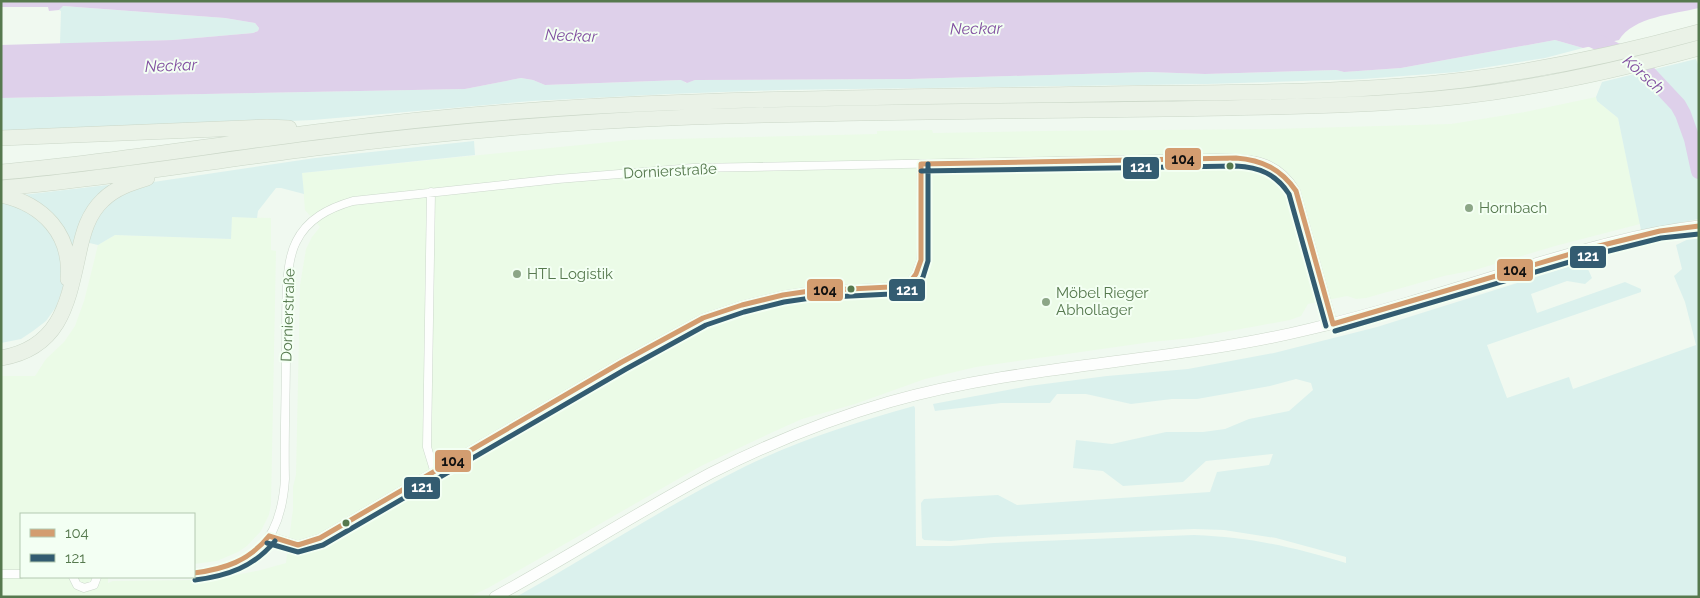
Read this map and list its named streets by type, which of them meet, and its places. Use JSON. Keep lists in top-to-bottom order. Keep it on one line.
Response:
{"streets":{"street":["Dornierstraße"]},"water":["Neckar","Körsch"],"places":["Hornbach","HTL Logistik","Möbel Rieger Abhollager"],"lines":["transit line 104","transit line 121"],"legend":["104","121"]}
